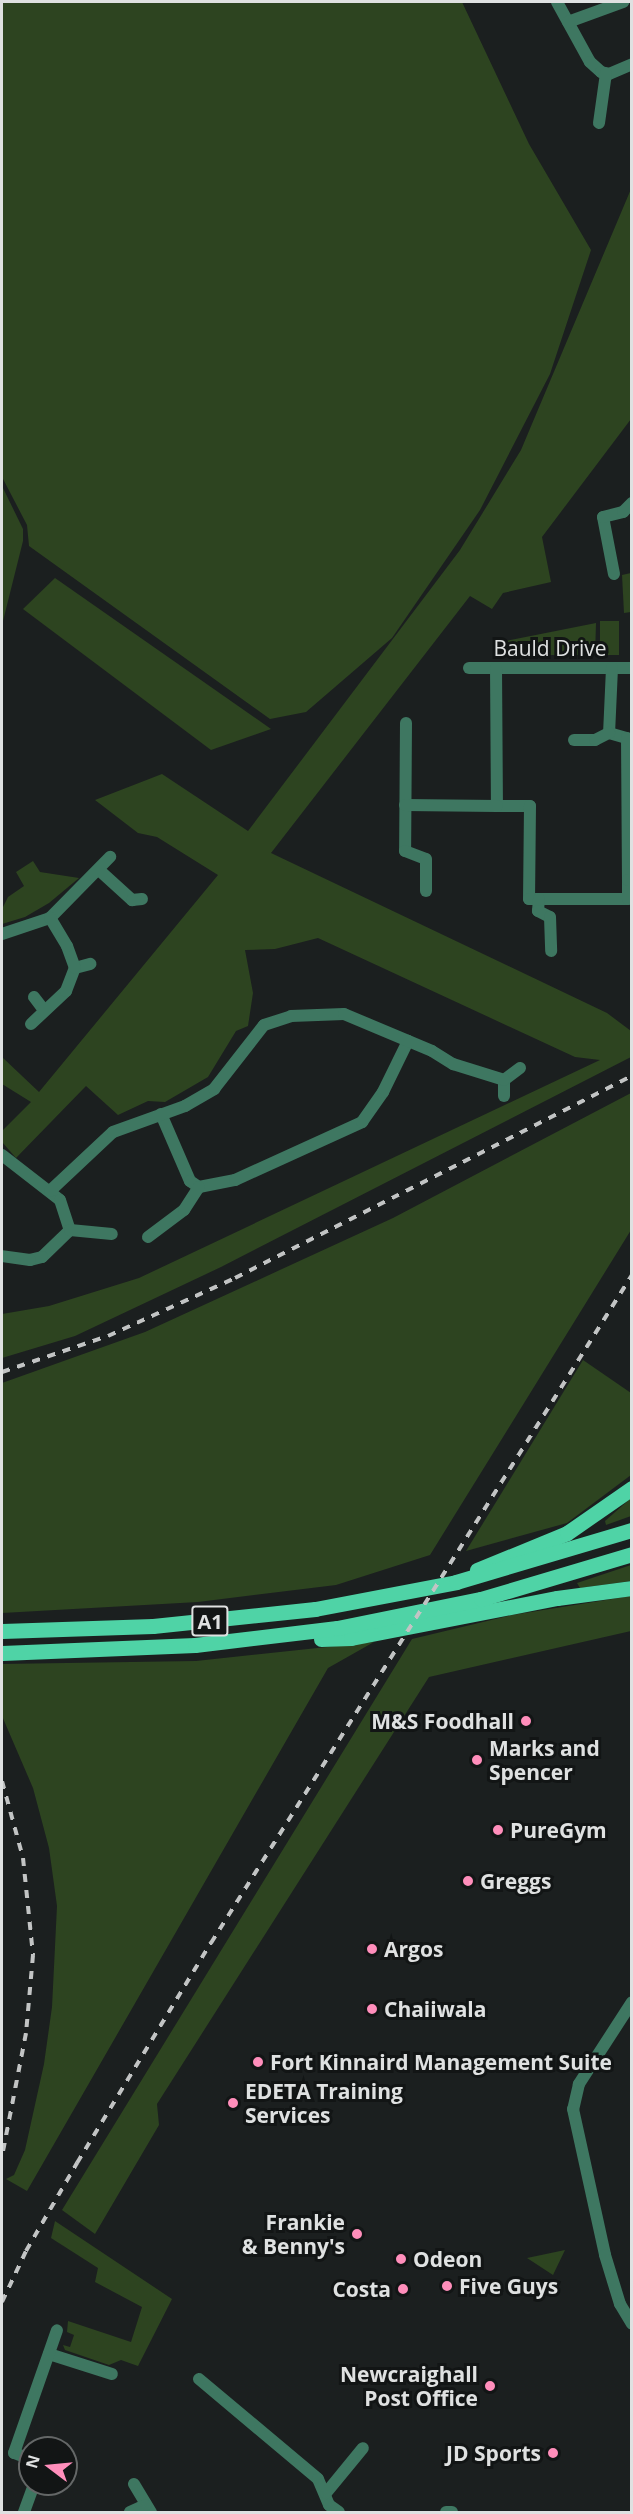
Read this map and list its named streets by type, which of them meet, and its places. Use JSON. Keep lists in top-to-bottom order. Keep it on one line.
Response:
{"streets":{"main road":["A1"],"street":["Bauld Drive"]},"places":["M&S Foodhall","Marks and Spencer","PureGym","Greggs","Argos","Chaiiwala","Fort Kinnaird Management Suite","EDETA Training Services","Frankie & Benny's","Odeon","Five Guys","Costa","Newcraighall Post Office","JD Sports"],"north":"left"}
